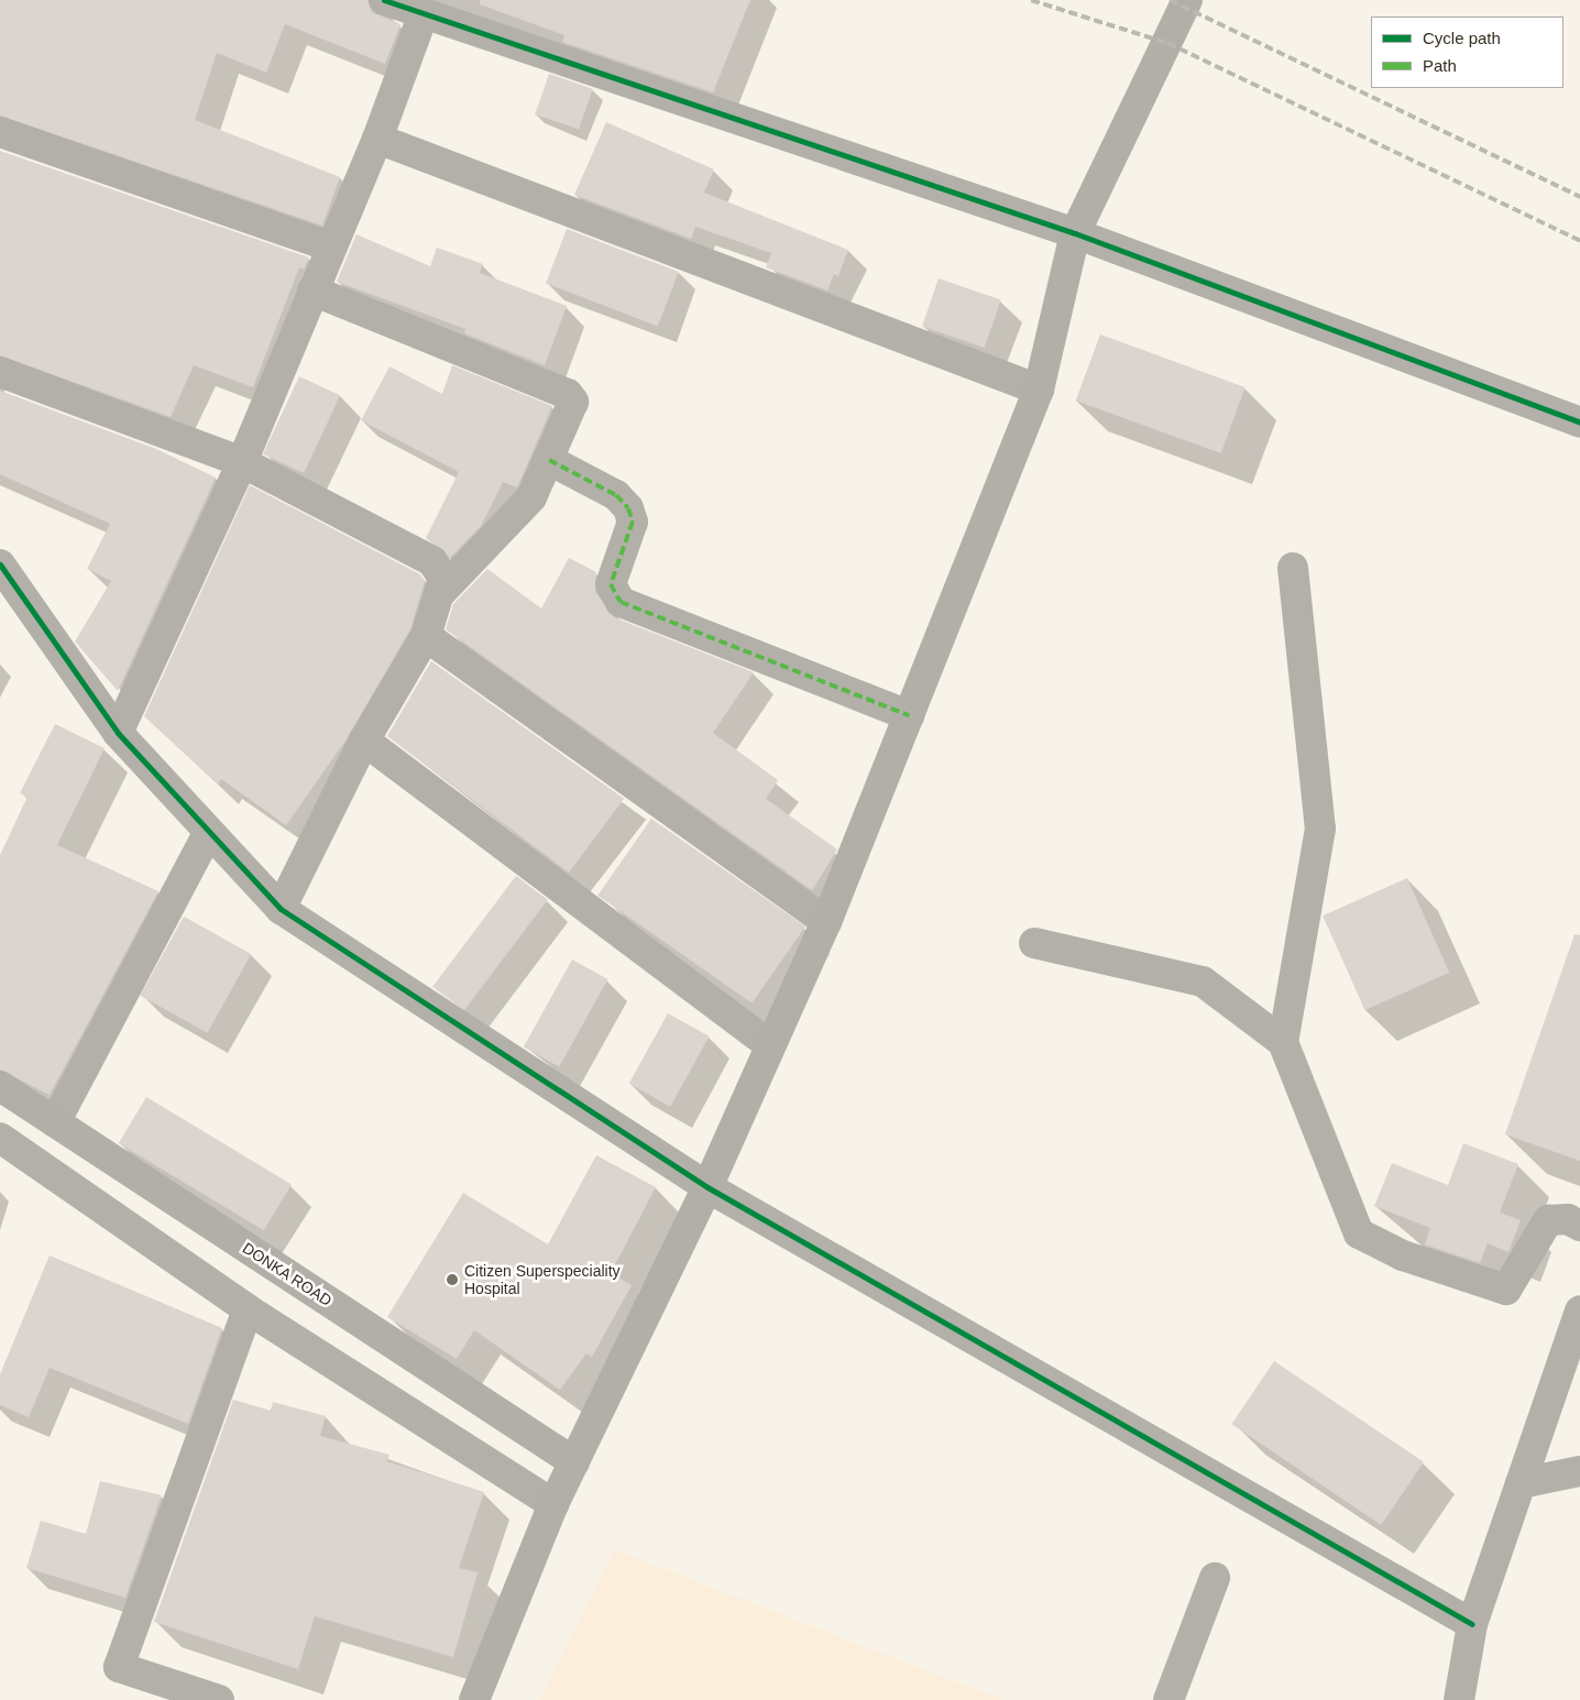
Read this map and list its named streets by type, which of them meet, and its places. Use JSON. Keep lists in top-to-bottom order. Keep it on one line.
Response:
{"streets":{"main road":["DONKA ROAD"]},"places":["Citizen Superspeciality Hospital"],"legend":["Cycle path","Path"]}
